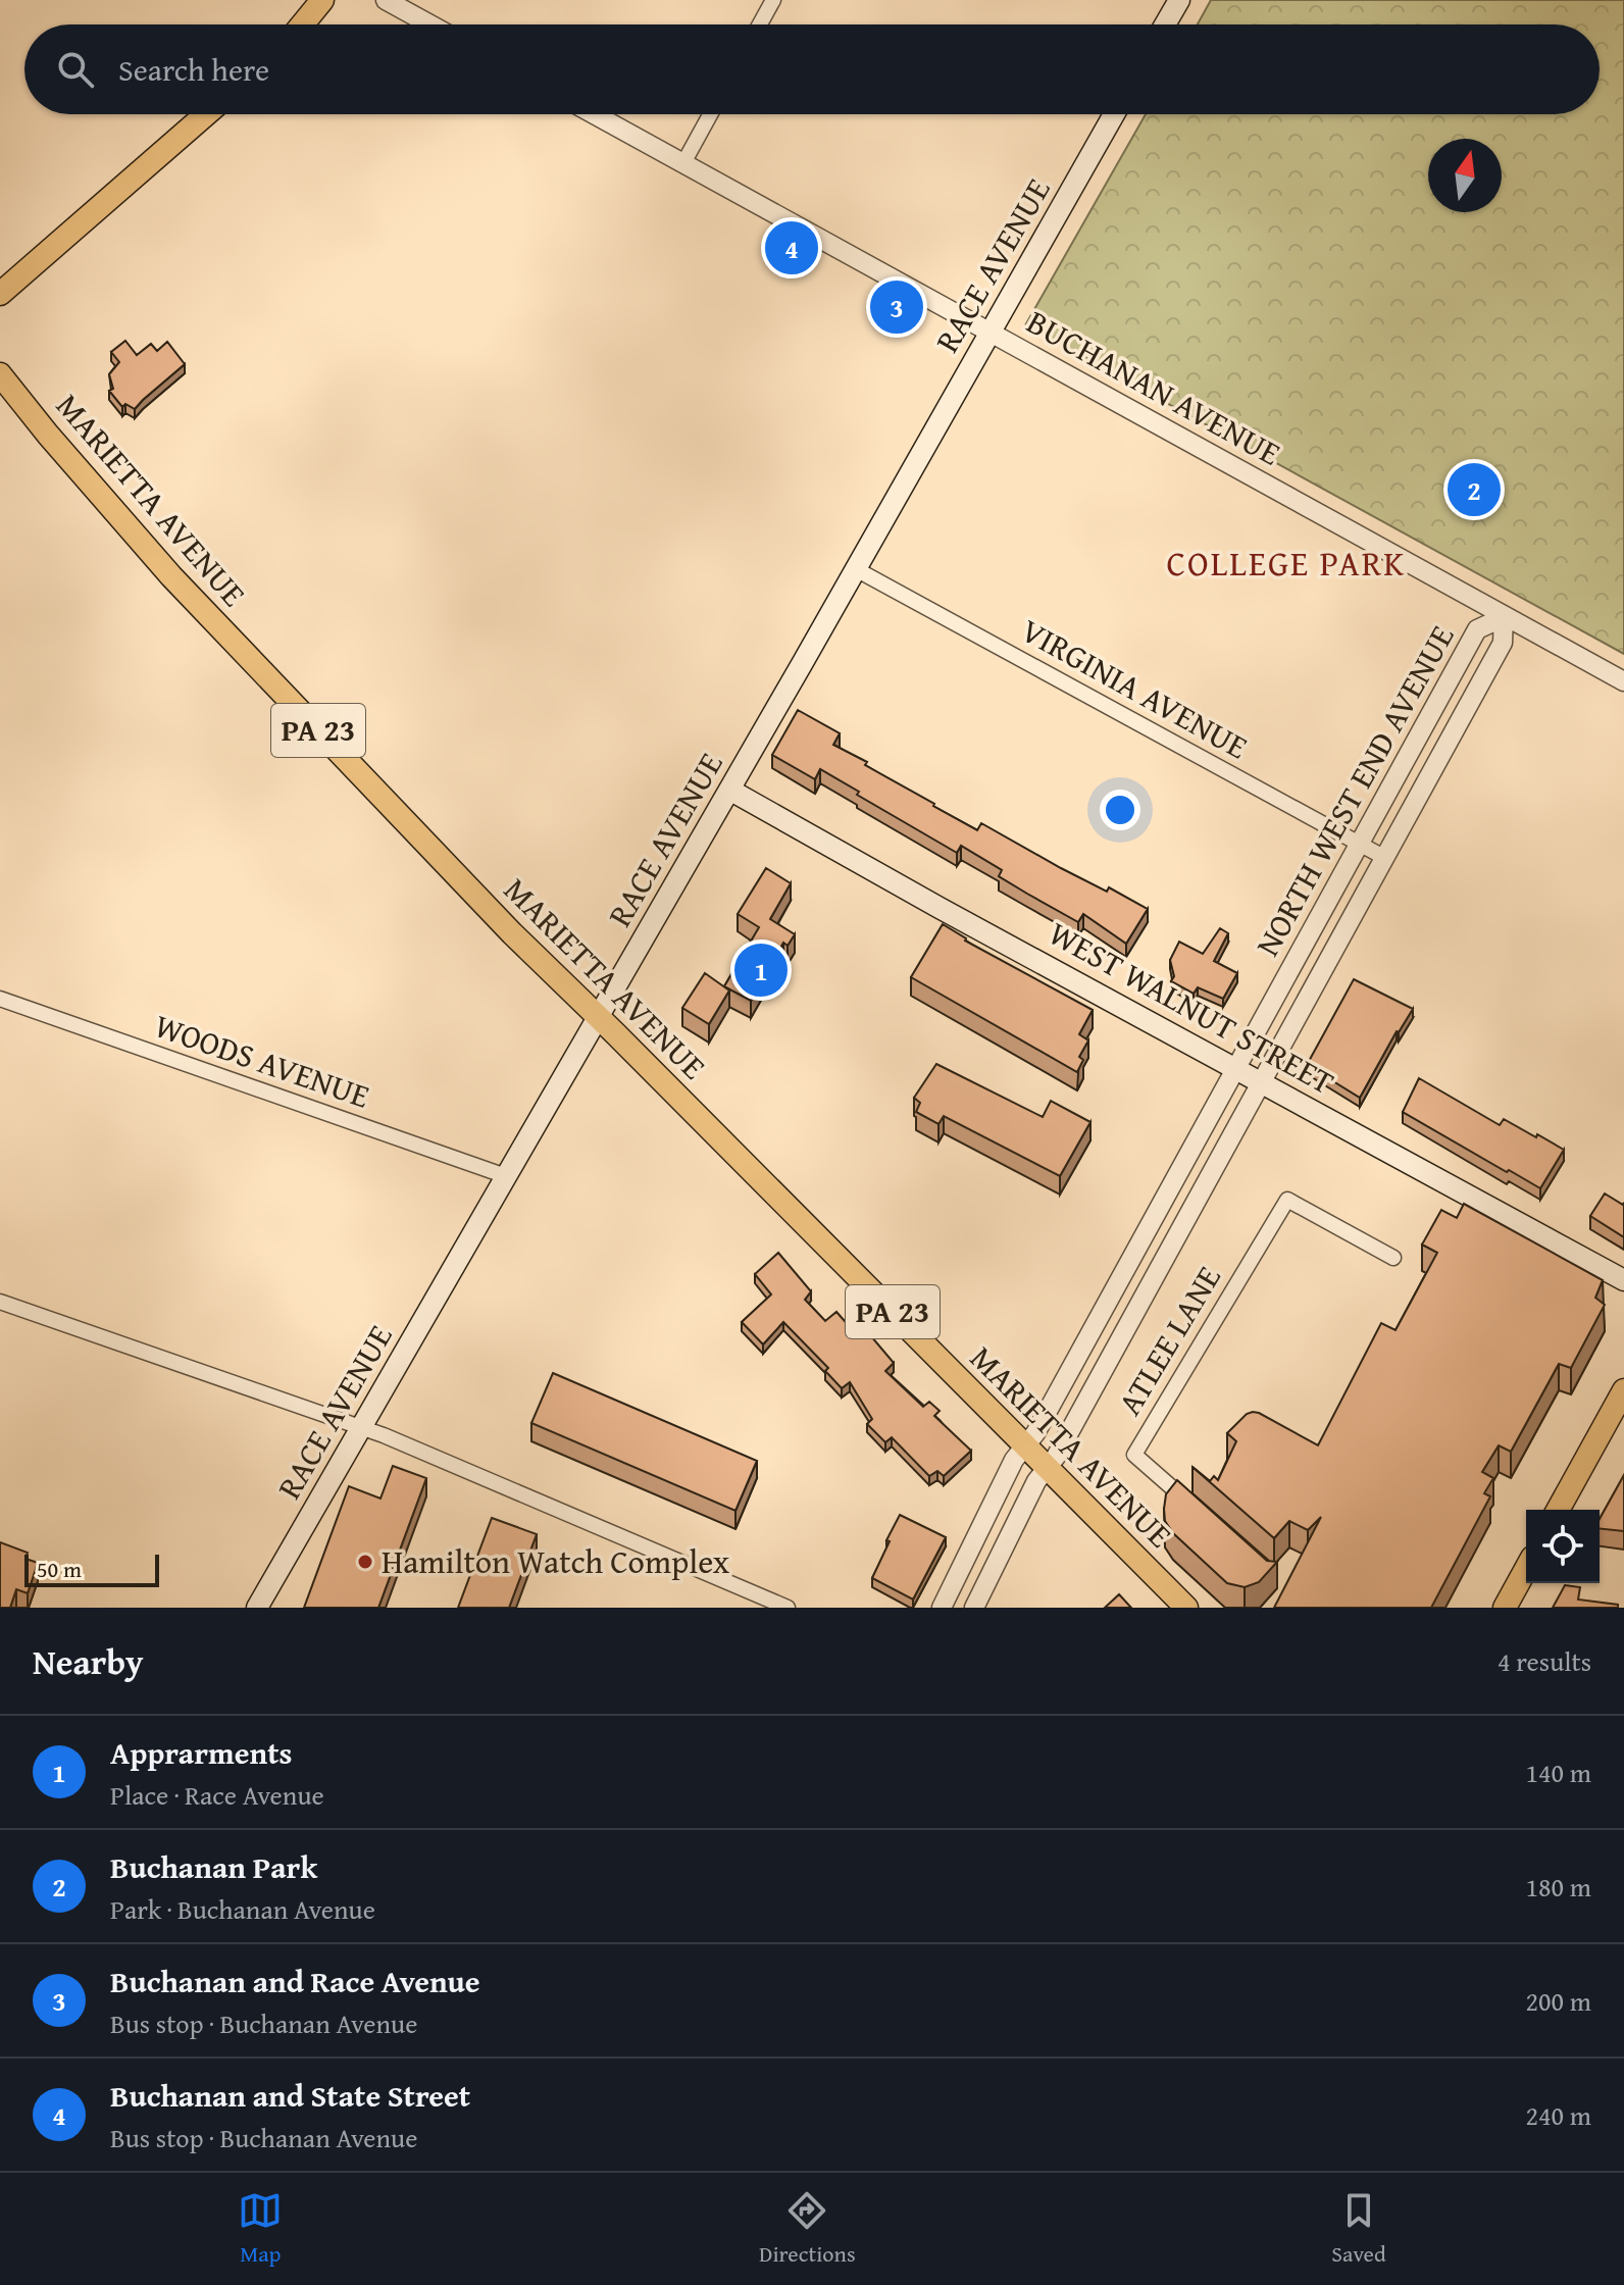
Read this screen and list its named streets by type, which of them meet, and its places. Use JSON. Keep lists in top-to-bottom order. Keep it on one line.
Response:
{"streets":{"main road":["RACE AVENUE","MARIETTA AVENUE","PA 23","WEST WALNUT STREET"],"street":["BUCHANAN AVENUE","VIRGINIA AVENUE","NORTH WEST END AVENUE","WOODS AVENUE","ATLEE LANE"]},"crossings":[["RACE AVENUE","BUCHANAN AVENUE"],["RACE AVENUE","MARIETTA AVENUE"],["RACE AVENUE","VIRGINIA AVENUE"],["RACE AVENUE","WEST WALNUT STREET"],["RACE AVENUE","WOODS AVENUE"],["BUCHANAN AVENUE","NORTH WEST END AVENUE"],["MARIETTA AVENUE","NORTH WEST END AVENUE"],["VIRGINIA AVENUE","NORTH WEST END AVENUE"],["NORTH WEST END AVENUE","WEST WALNUT STREET"]],"districts":["COLLEGE PARK"],"places":["Hamilton Watch Complex"],"scale_bar":"50 m","north":"top","page":{"search":"Search here","pins":["4","3","2","1"],"scale":"50 m","heading":["Nearby","4 results"],"list":[{"mark":"1","name":"Apprarments","note":"Place · Race Avenue","value":"140 m"},{"mark":"2","name":"Buchanan Park","note":"Park · Buchanan Avenue","value":"180 m"},{"mark":"3","name":"Buchanan and Race Avenue","note":"Bus stop · Buchanan Avenue","value":"200 m"},{"mark":"4","name":"Buchanan and State Street","note":"Bus stop · Buchanan Avenue","value":"240 m"}],"nav":["Map","Directions","Saved"]}}
